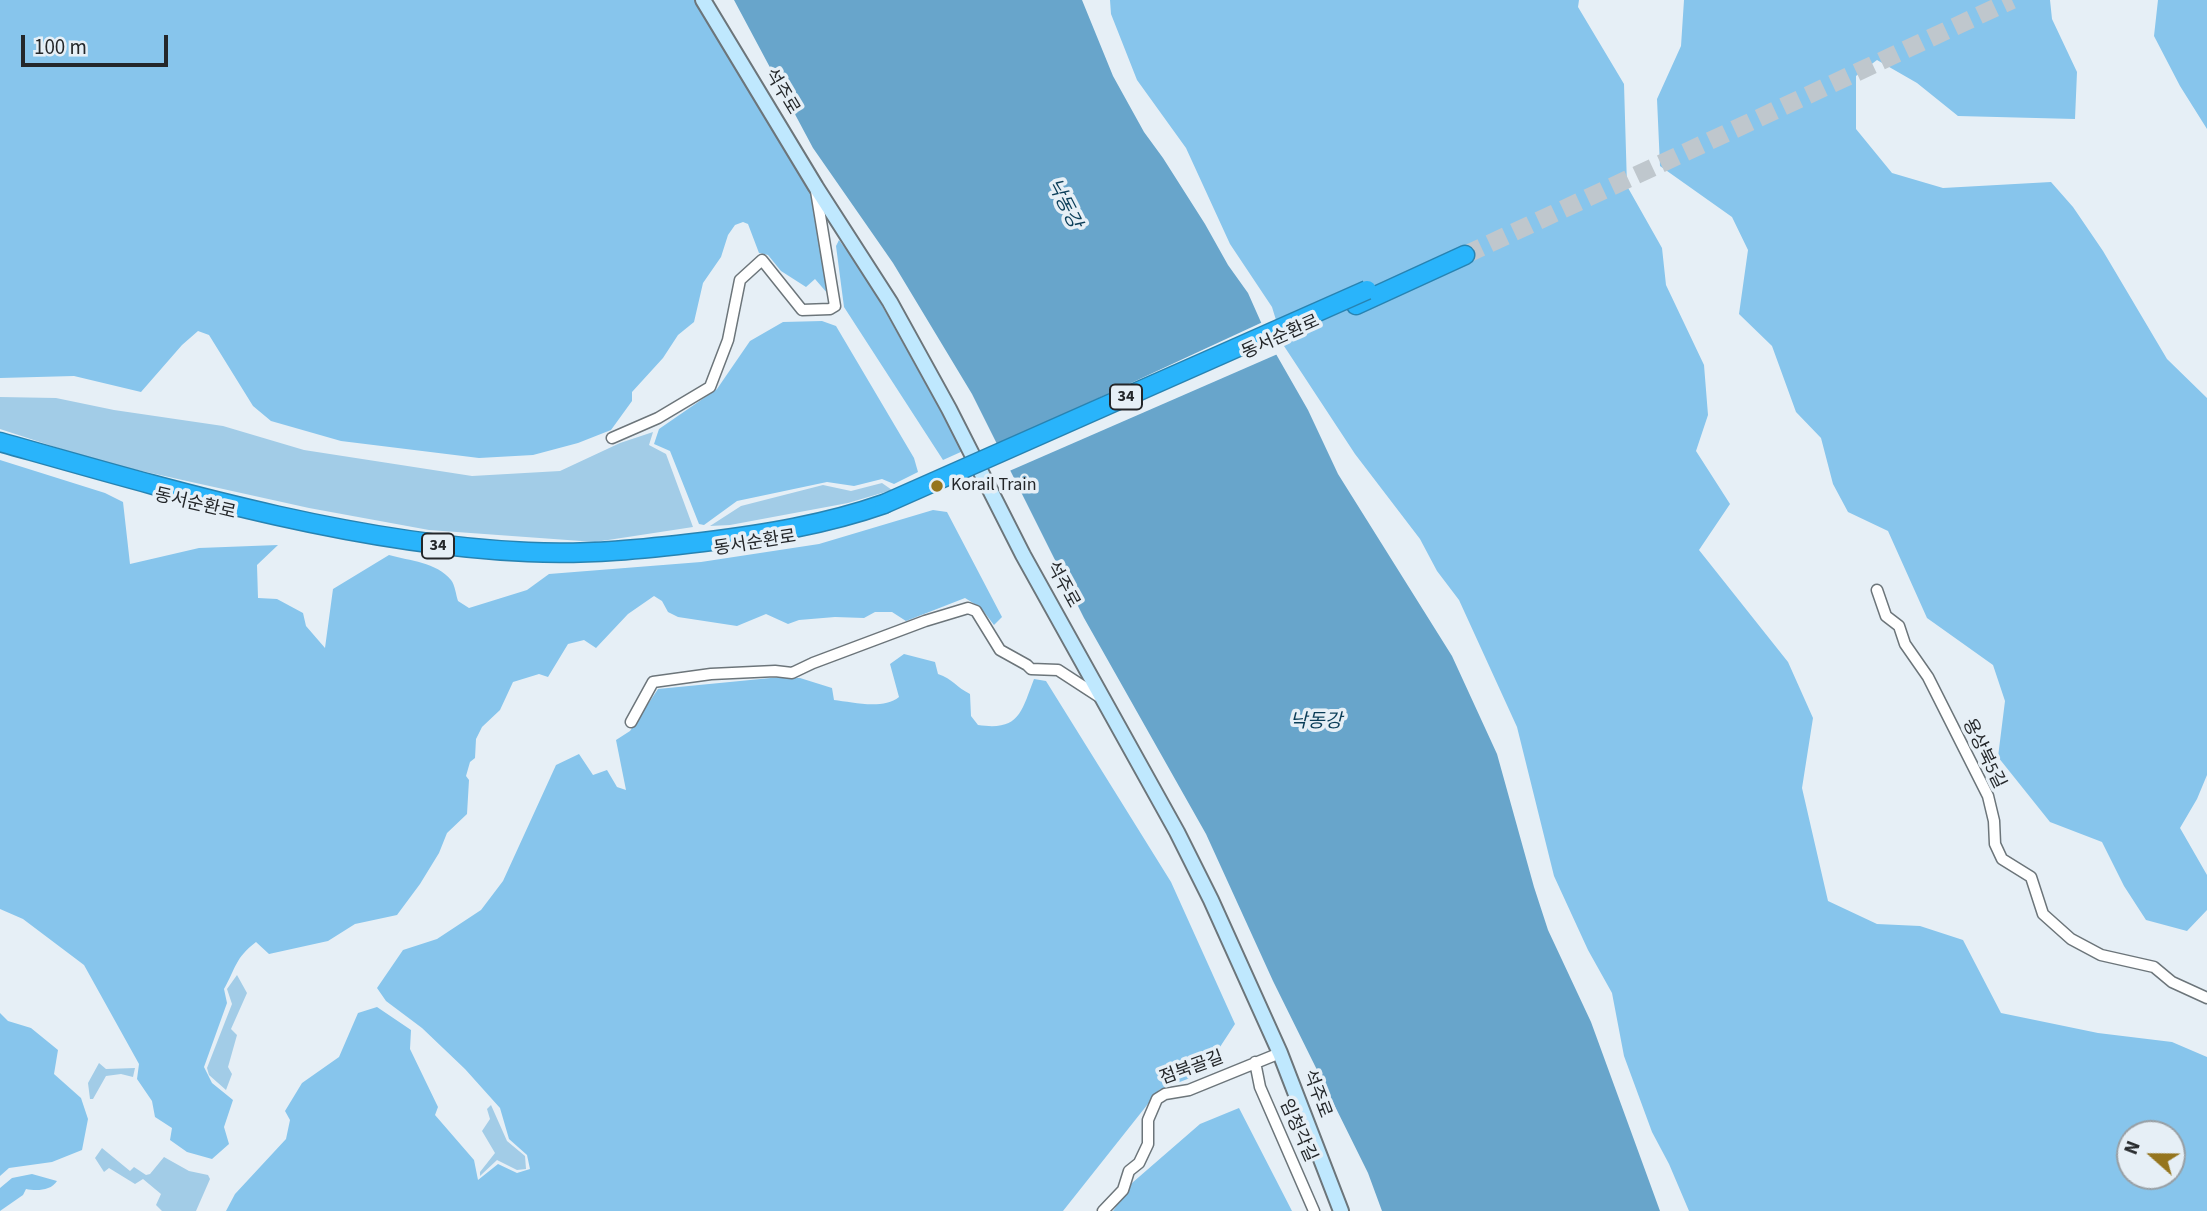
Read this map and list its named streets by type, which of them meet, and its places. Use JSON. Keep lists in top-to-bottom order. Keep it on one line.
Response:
{"streets":{"highway":["동서순환로","34"],"street":["석주로","용상북5길","점북골길","임청각길"]},"crossings":[["석주로","점북골길"],["점북골길","임청각길"]],"water":["낙동강"],"places":["Korail Train"],"scale_bar":"100 m","north":"left"}
